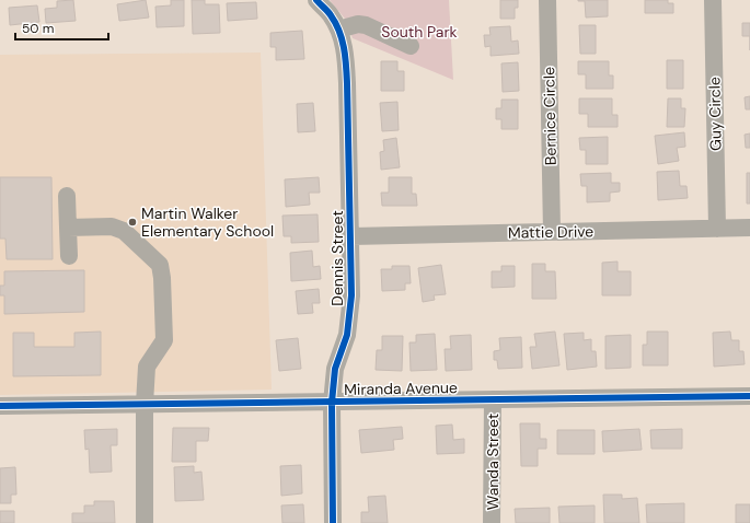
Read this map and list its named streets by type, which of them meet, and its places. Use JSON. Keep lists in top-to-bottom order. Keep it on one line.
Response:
{"streets":{"street":["Guy Circle","Bernice Circle","Mattie Drive","Dennis Street","Miranda Avenue","Wanda Street"]},"crossings":[["Guy Circle","Mattie Drive"],["Bernice Circle","Mattie Drive"],["Mattie Drive","Dennis Street"],["Dennis Street","Miranda Avenue"],["Miranda Avenue","Wanda Street"]],"parks":["South Park"],"places":["Martin Walker Elementary School"],"scale_bar":"50 m"}
